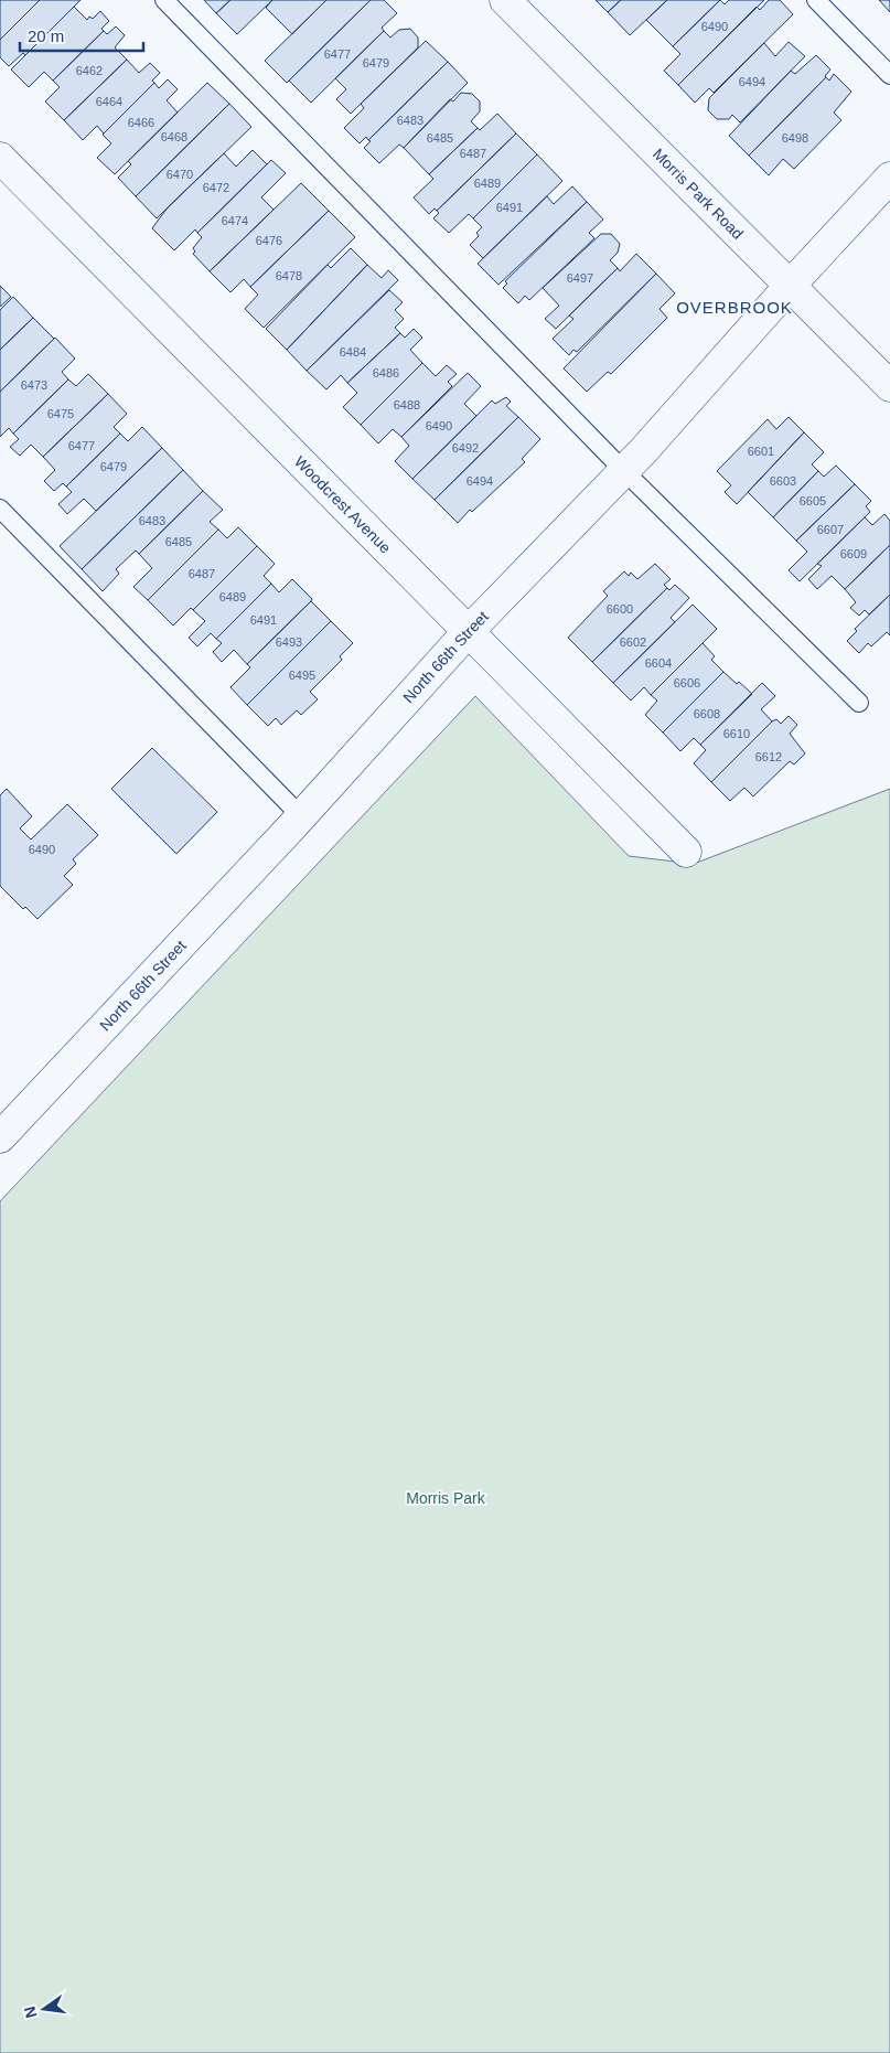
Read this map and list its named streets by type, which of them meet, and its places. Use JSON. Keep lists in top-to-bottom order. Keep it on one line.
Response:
{"streets":{"street":["Morris Park Road","Woodcrest Avenue","North 66th Street"]},"crossings":[["Morris Park Road","North 66th Street"],["Woodcrest Avenue","North 66th Street"]],"districts":["OVERBROOK"],"parks":["Morris Park"],"house_numbers":["6490","6477","6479","6462","6494","6464","6483","6466","6468","6485","6498","6487","6470","6489","6472","6491","6474","6476","6478","6497","6484","6486","6473","6488","6475","6490","6477","6492","6601","6479","6494","6603","6605","6483","6607","6485","6609","6487","6489","6600","6491","6493","6602","6604","6495","6606","6608","6610","6612","6490"],"scale_bar":"20 m","north":"left"}
